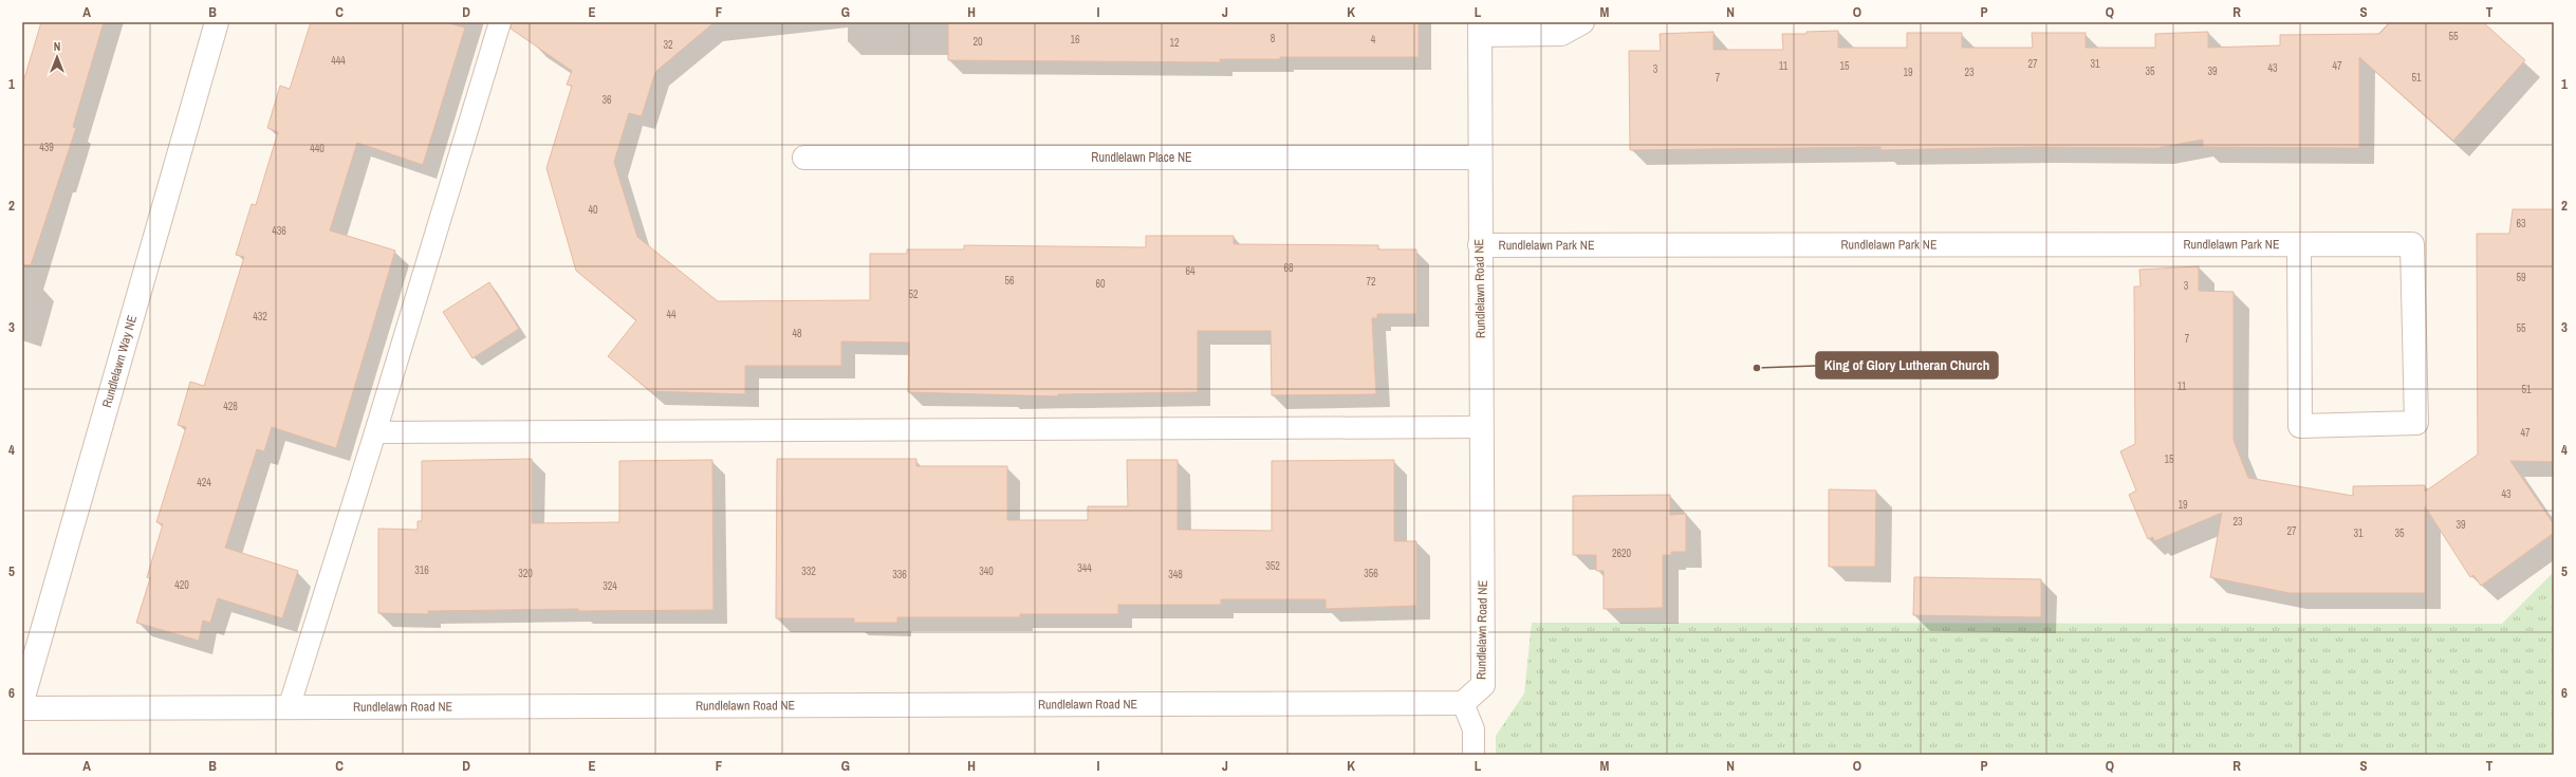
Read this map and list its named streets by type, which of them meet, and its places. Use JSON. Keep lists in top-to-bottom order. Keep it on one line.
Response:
{"streets":{"street":["Rundlelawn Place NE","Rundlelawn Park NE","Rundlelawn Road NE","Rundlelawn Way NE"]},"crossings":[["Rundlelawn Place NE","Rundlelawn Road NE"],["Rundlelawn Park NE","Rundlelawn Road NE"]],"places":["King of Glory Lutheran Church"],"house_numbers":["55","8","16","4","20","12","32","444","27","31","11","15","47","43","3","35","39","19","23","7","51","36","439","440","40","63","436","68","64","59","56","72","60","3","52","44","432","55","48","7","11","51","428","47","15","424","43","19","23","39","27","31","35","2620","352","344","316","332","340","320","356","336","348","420","324"],"north":"top","grid":{"columns":["A","B","C","D","E","F","G","H","I","J","K","L","M","N","O","P","Q","R","S","T"],"rows":["1","2","3","4","5","6"]}}
